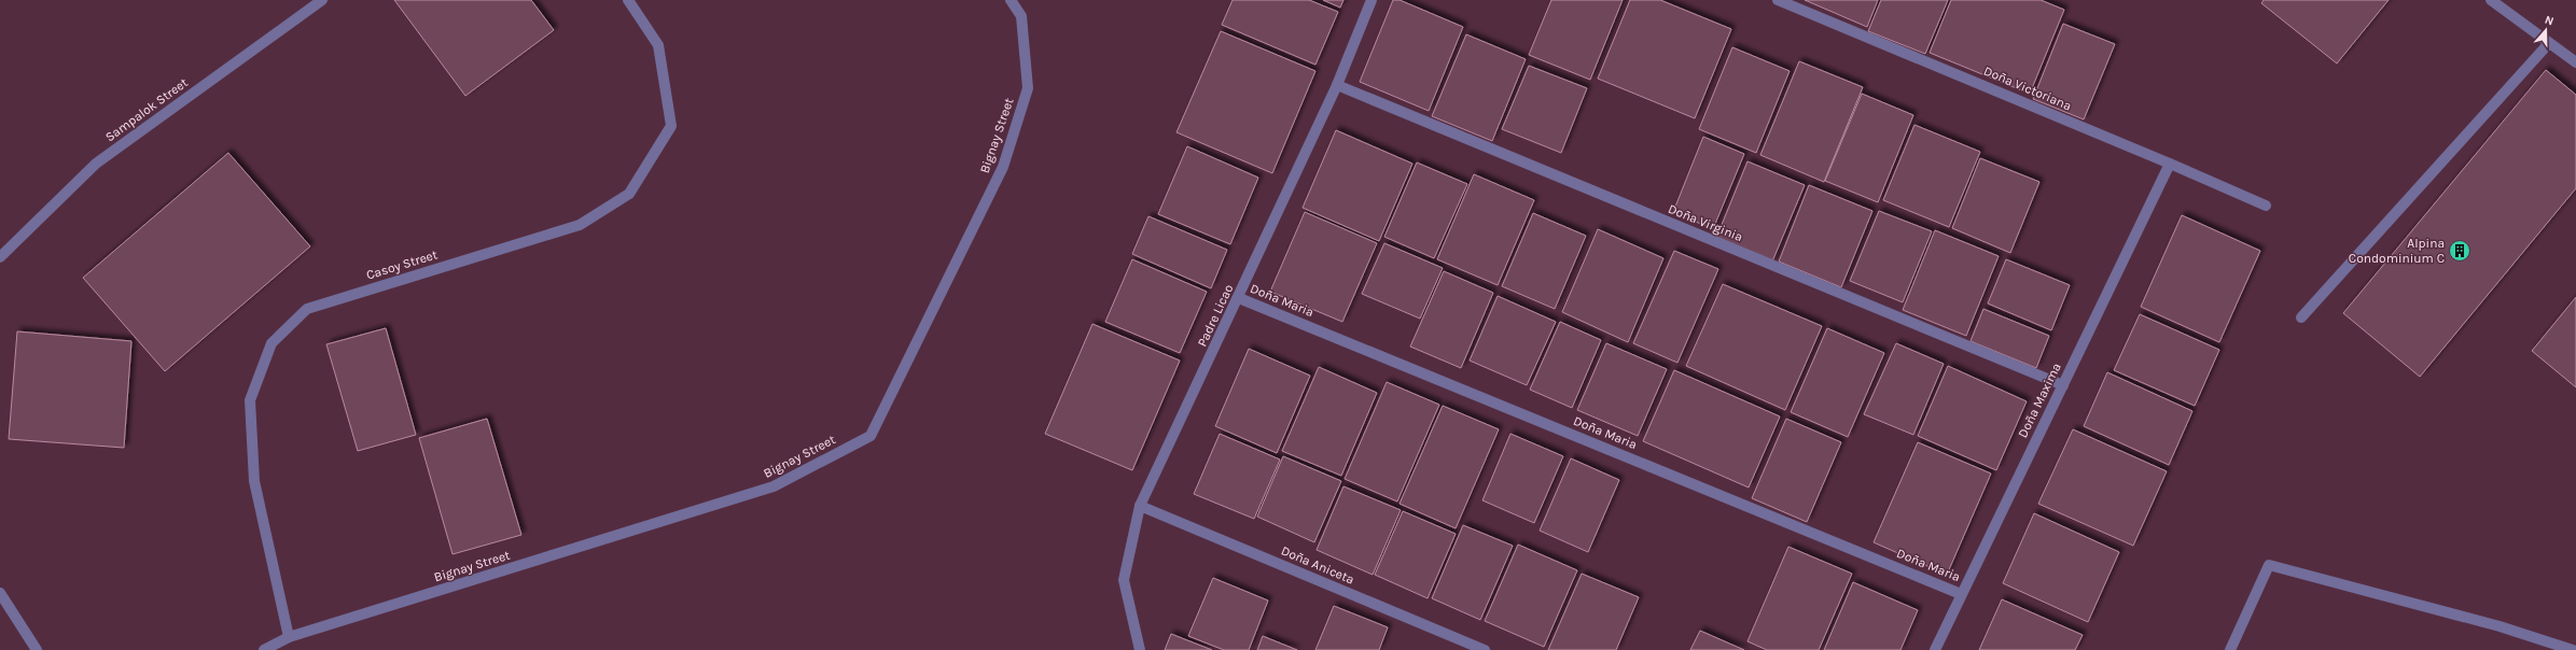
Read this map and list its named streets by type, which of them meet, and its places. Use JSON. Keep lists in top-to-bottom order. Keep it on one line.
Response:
{"streets":{"street":["Doña Victoriana","Sampalok Street","Bignay Street","Doña Virginia","Casoy Street","Doña Maria","Padre Licao","Doña Maxima","Doña Aniceta"]},"crossings":[["Doña Victoriana","Doña Maxima"],["Bignay Street","Casoy Street"],["Doña Virginia","Padre Licao"],["Doña Virginia","Doña Maxima"],["Doña Maria","Padre Licao"],["Doña Maria","Doña Maxima"],["Padre Licao","Doña Aniceta"]],"places":{"building":["Alpina Condominium C"]},"north":"top"}
